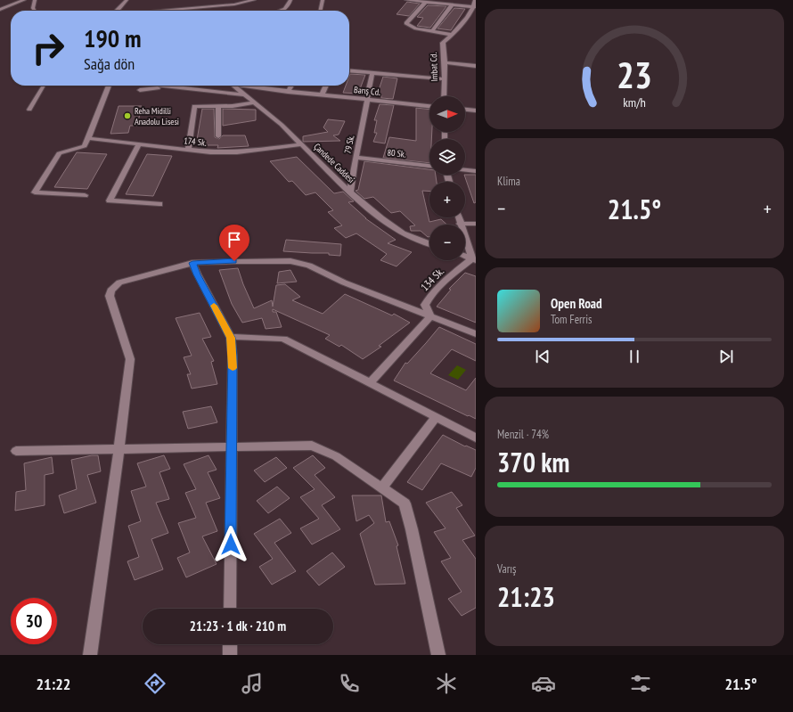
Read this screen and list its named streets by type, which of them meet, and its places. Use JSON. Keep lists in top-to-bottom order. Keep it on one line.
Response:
{"streets":{"street":["Imbat Cd.","Barış Cd.","174 Sk.","79 Sk.","80 Sk.","Çandede Caddesi","134 Sk."]},"crossings":[["Barış Cd.","79 Sk."],["174 Sk.","Çandede Caddesi"],["79 Sk.","80 Sk."],["79 Sk.","Çandede Caddesi"]],"places":["Reha Midilli Anadolu Lisesi"],"north":"right","page":{"turn":["190 m","Sağa dön"],"map_buttons":["+","−"],"tile":["Klima",["Menzil · 74%","370 km"],["Varış","21:23"]],"heat":["−","21.5°","+"],"song":["Open Road","Tom Ferris"],"limit":"30","trip":"21:23 · 1 dk · 210 m","tabs":["21:22","21.5°"],"gauge":["23","km/h"]}}
